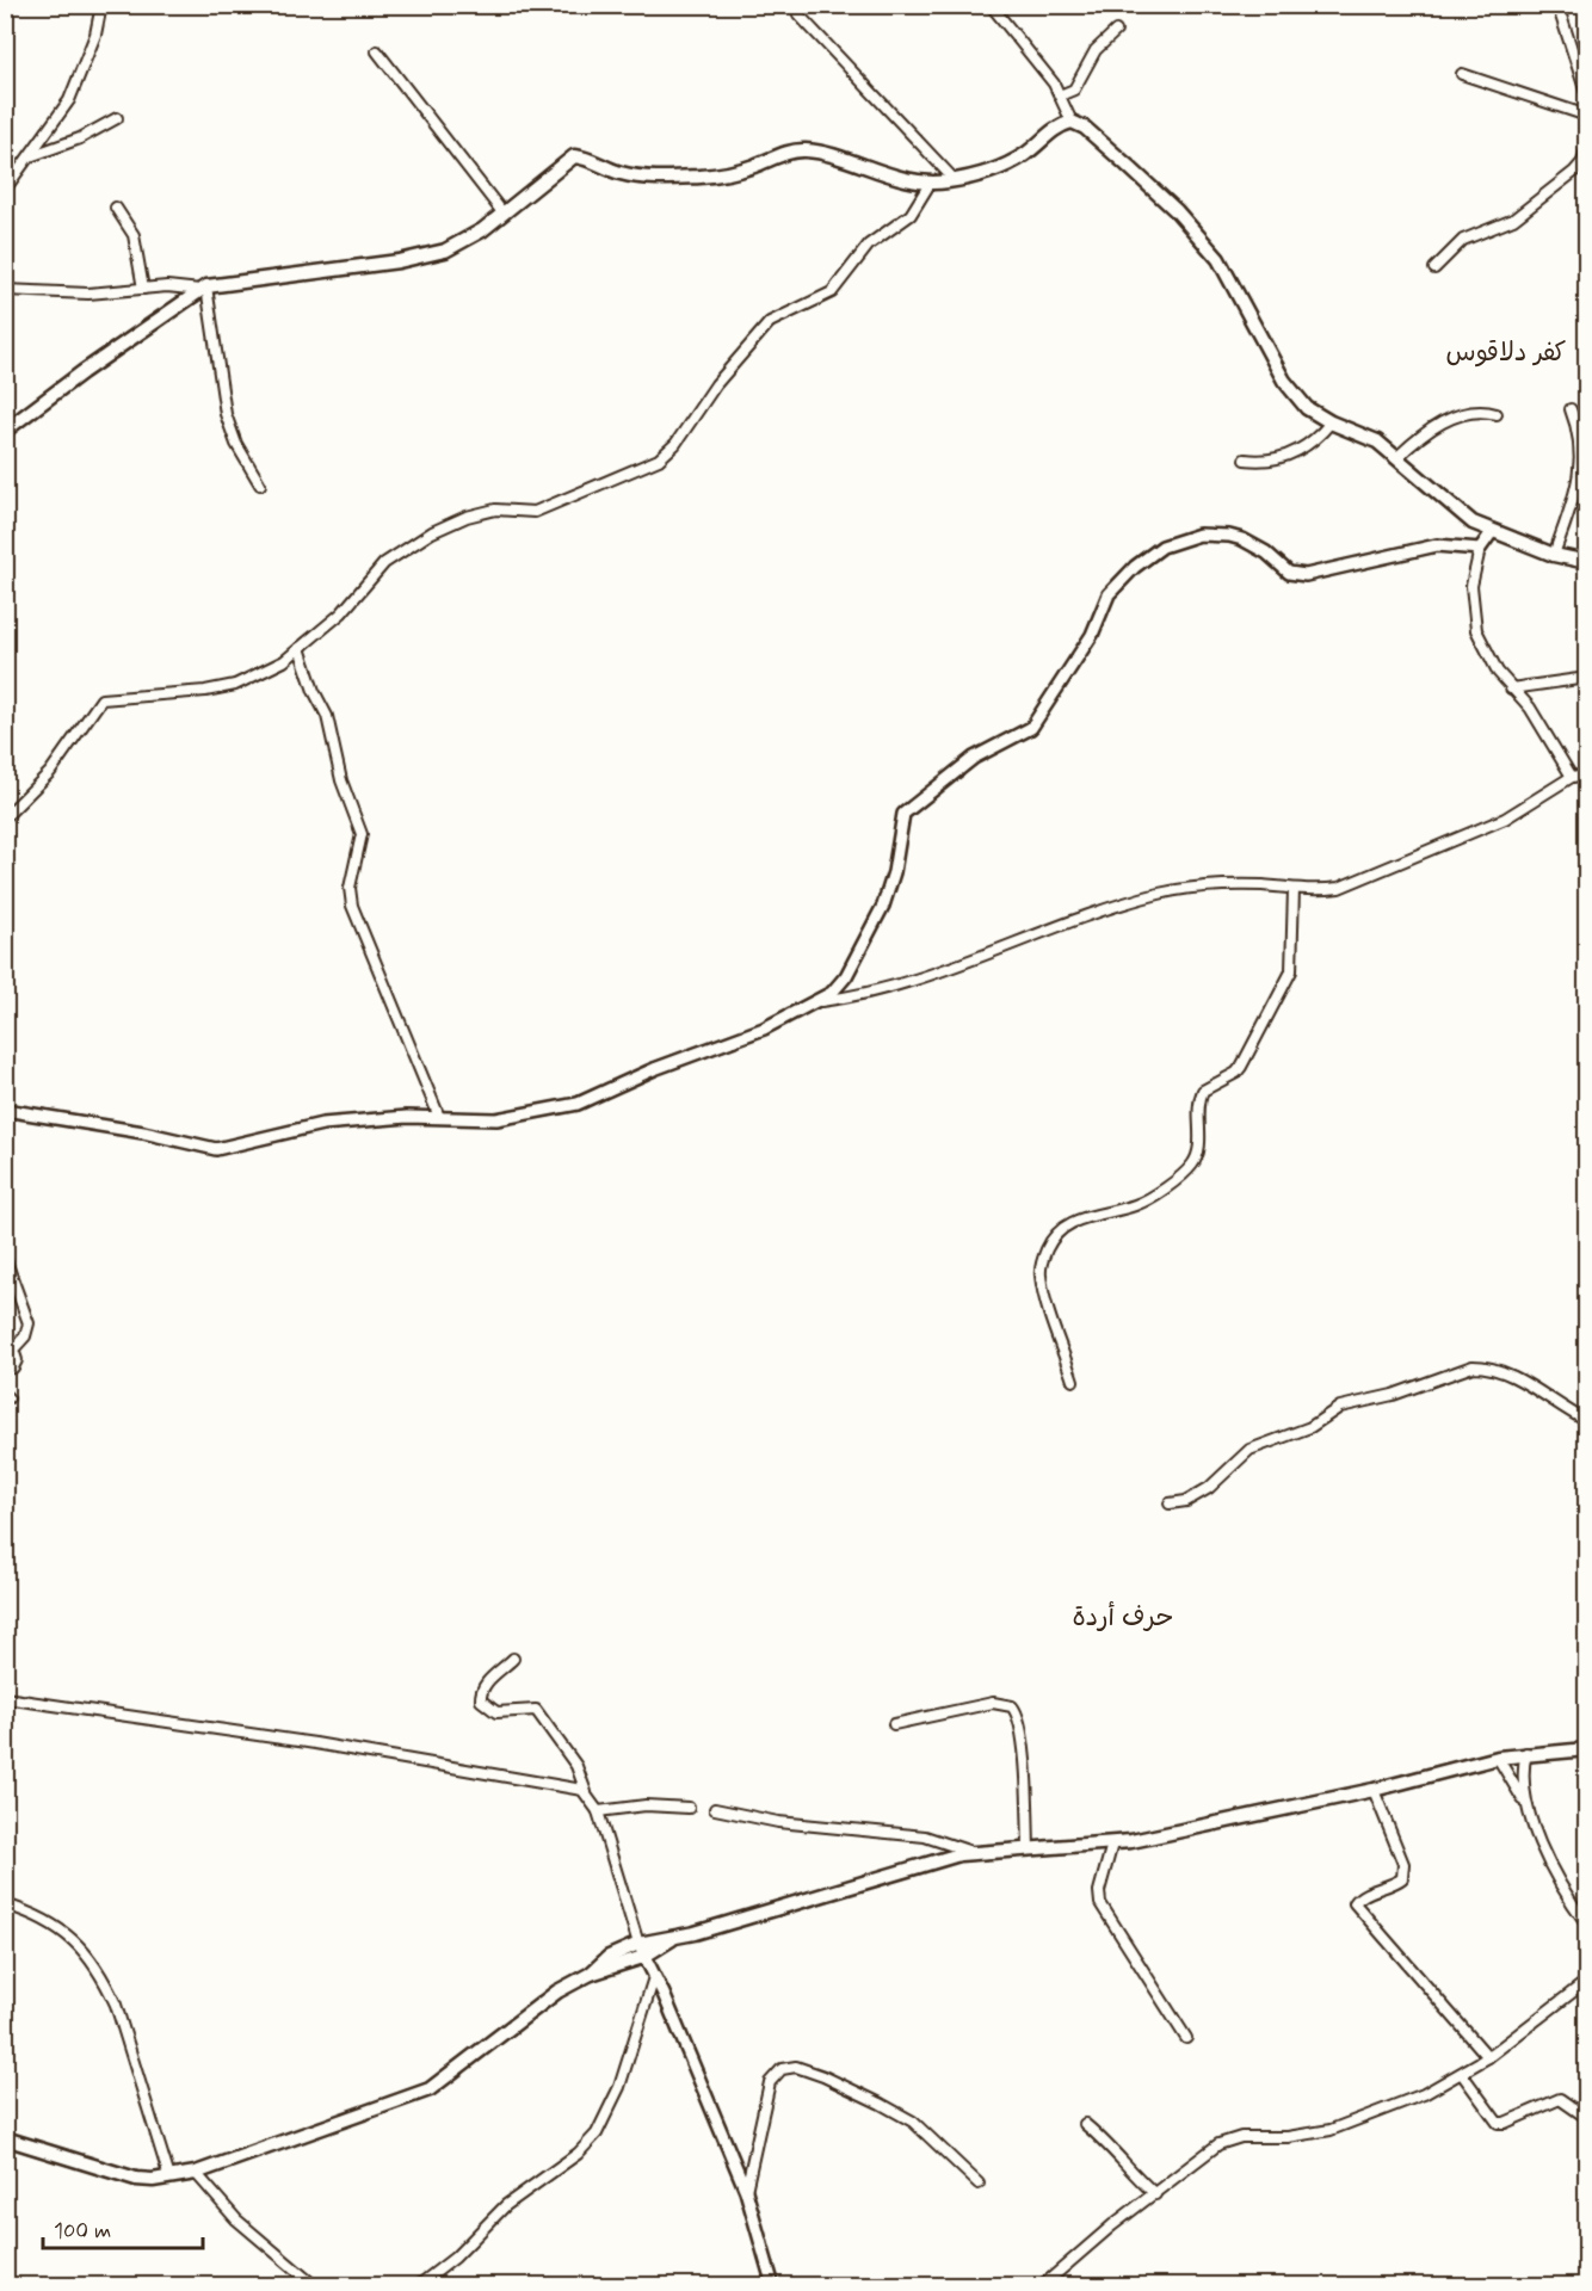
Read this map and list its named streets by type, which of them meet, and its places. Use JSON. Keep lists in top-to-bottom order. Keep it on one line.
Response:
{"districts":["كفر دلاقوس","حرف أردة"],"scale_bar":"100 m"}
